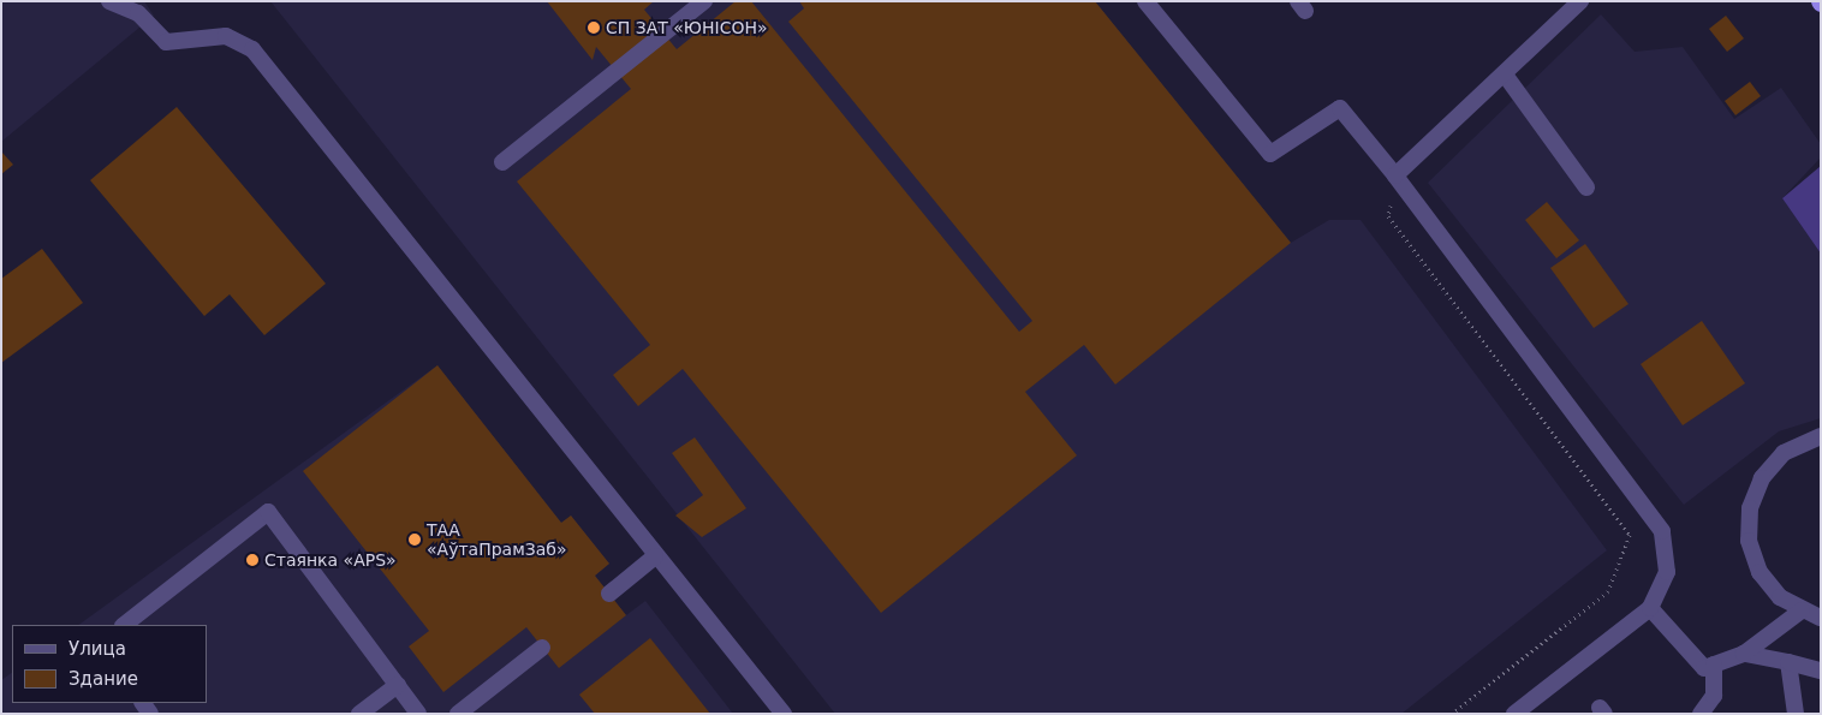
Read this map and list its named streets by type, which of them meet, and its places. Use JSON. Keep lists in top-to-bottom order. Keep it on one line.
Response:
{"places":["СП ЗАТ «ЮНІСОН»","ТАА «АўтаПрамЗаб»","Стаянка «APS»"],"legend":["Улица","Здание"]}
